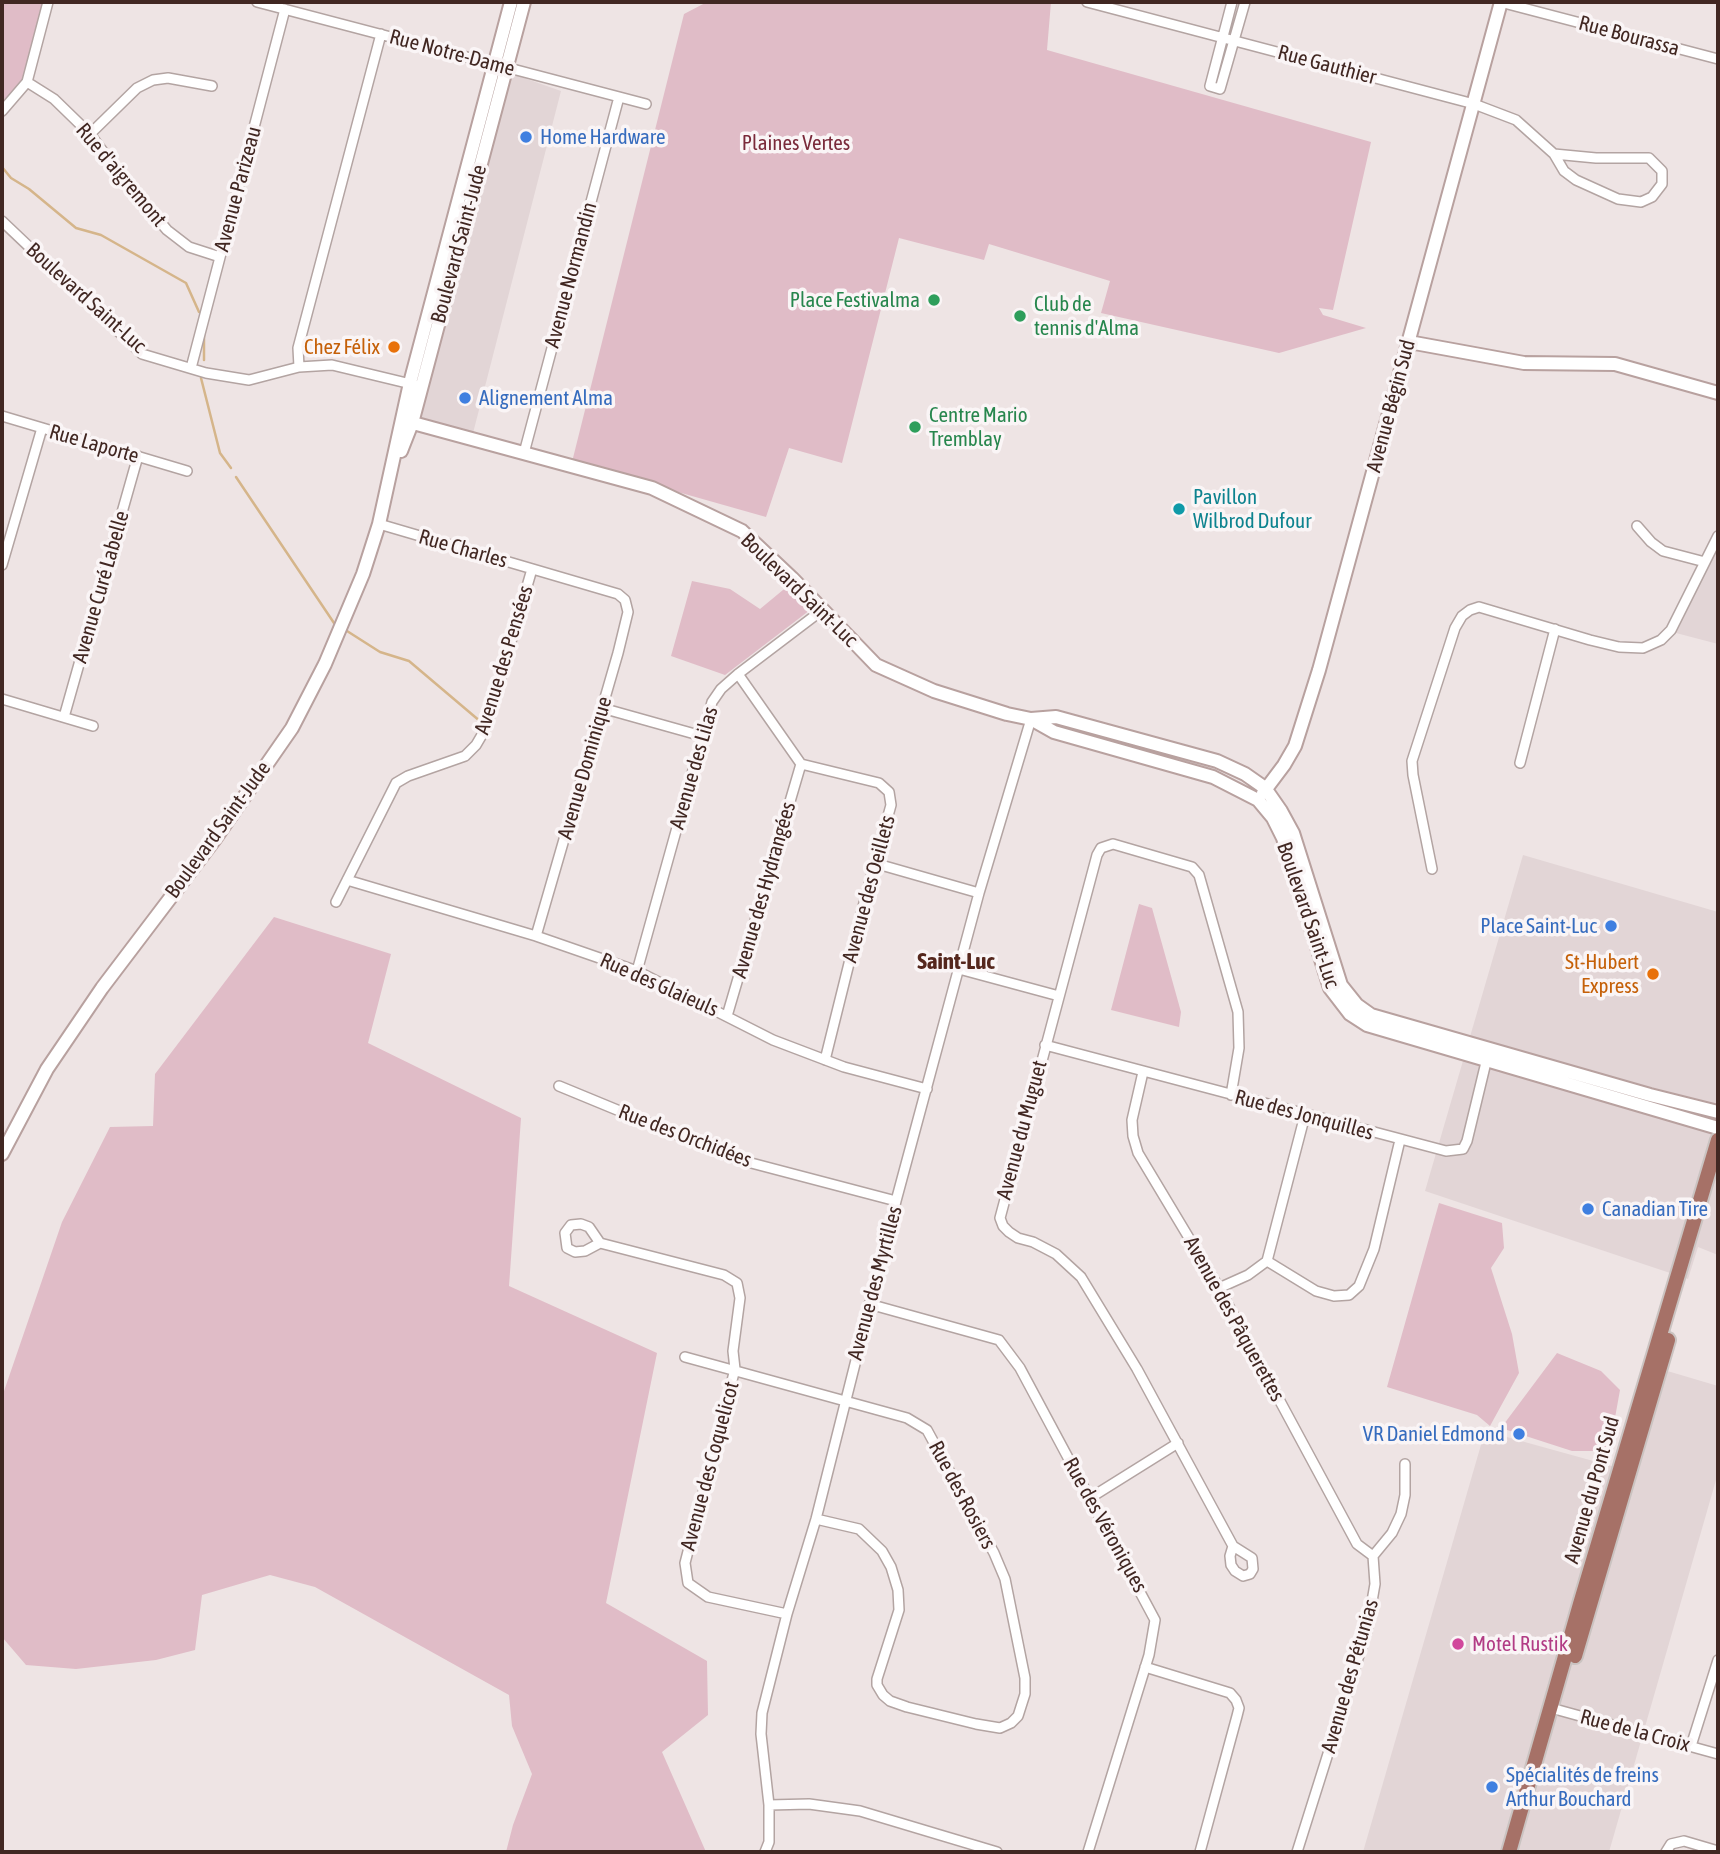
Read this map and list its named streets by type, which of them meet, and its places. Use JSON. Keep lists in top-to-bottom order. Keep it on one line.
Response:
{"streets":{"main road":["Avenue du Pont Sud"],"street":["Rue Bourassa","Rue Notre-Dame","Rue Gauthier","Rue d'aigremont","Avenue Parizeau","Boulevard Saint-Jude","Avenue Normandin","Boulevard Saint-Luc","Avenue Bégin Sud","Rue Laporte","Rue Charles","Avenue Curé Labelle","Avenue des Pensées","Avenue Dominique","Avenue des Lilas","Avenue des Oeillets","Avenue des Hydrangées","Rue des Glaieuls","Rue des Jonquilles","Avenue du Muguet","Rue des Orchidées","Avenue des Myrtilles","Avenue des Pâquerettes","Avenue des Coquelicot","Rue des Rosiers","Rue des Véroniques","Avenue des Pétunias","Rue de la Croix"]},"crossings":[["Rue Bourassa","Avenue Bégin Sud"],["Rue Notre-Dame","Avenue Parizeau"],["Rue Notre-Dame","Boulevard Saint-Jude"],["Rue Notre-Dame","Avenue Normandin"],["Rue Gauthier","Avenue Bégin Sud"],["Rue d'aigremont","Avenue Parizeau"],["Avenue Parizeau","Boulevard Saint-Luc"],["Boulevard Saint-Jude","Boulevard Saint-Luc"],["Boulevard Saint-Jude","Rue Charles"],["Avenue Normandin","Boulevard Saint-Luc"],["Boulevard Saint-Luc","Avenue Bégin Sud"],["Boulevard Saint-Luc","Avenue des Lilas"],["Boulevard Saint-Luc","Rue des Jonquilles"],["Boulevard Saint-Luc","Avenue des Myrtilles"],["Rue Laporte","Avenue Curé Labelle"],["Rue Charles","Avenue des Pensées"],["Rue Charles","Avenue Dominique"],["Avenue des Pensées","Rue des Glaieuls"],["Avenue Dominique","Rue des Glaieuls"],["Avenue des Lilas","Rue des Glaieuls"],["Avenue des Oeillets","Avenue des Hydrangées"],["Avenue des Oeillets","Rue des Glaieuls"],["Avenue des Hydrangées","Rue des Glaieuls"],["Rue des Glaieuls","Avenue des Myrtilles"],["Rue des Jonquilles","Avenue du Muguet"],["Rue des Jonquilles","Avenue des Pâquerettes"],["Rue des Orchidées","Avenue des Myrtilles"],["Avenue des Myrtilles","Avenue des Coquelicot"],["Avenue des Myrtilles","Rue des Rosiers"],["Avenue des Myrtilles","Rue des Véroniques"],["Avenue des Pâquerettes","Avenue des Pétunias"],["Avenue des Coquelicot","Rue des Rosiers"],["Avenue du Pont Sud","Rue de la Croix"]],"districts":["Saint-Luc"],"parks":["Plaines Vertes"],"places":["Home Hardware","Place Festivalma","Club de tennis d'Alma","Chez Félix","Alignement Alma","Centre Mario Tremblay","Pavillon Wilbrod Dufour","Place Saint-Luc","St-Hubert Express","Canadian Tire","VR Daniel Edmond","Motel Rustik","Spécialités de freins Arthur Bouchard"]}
